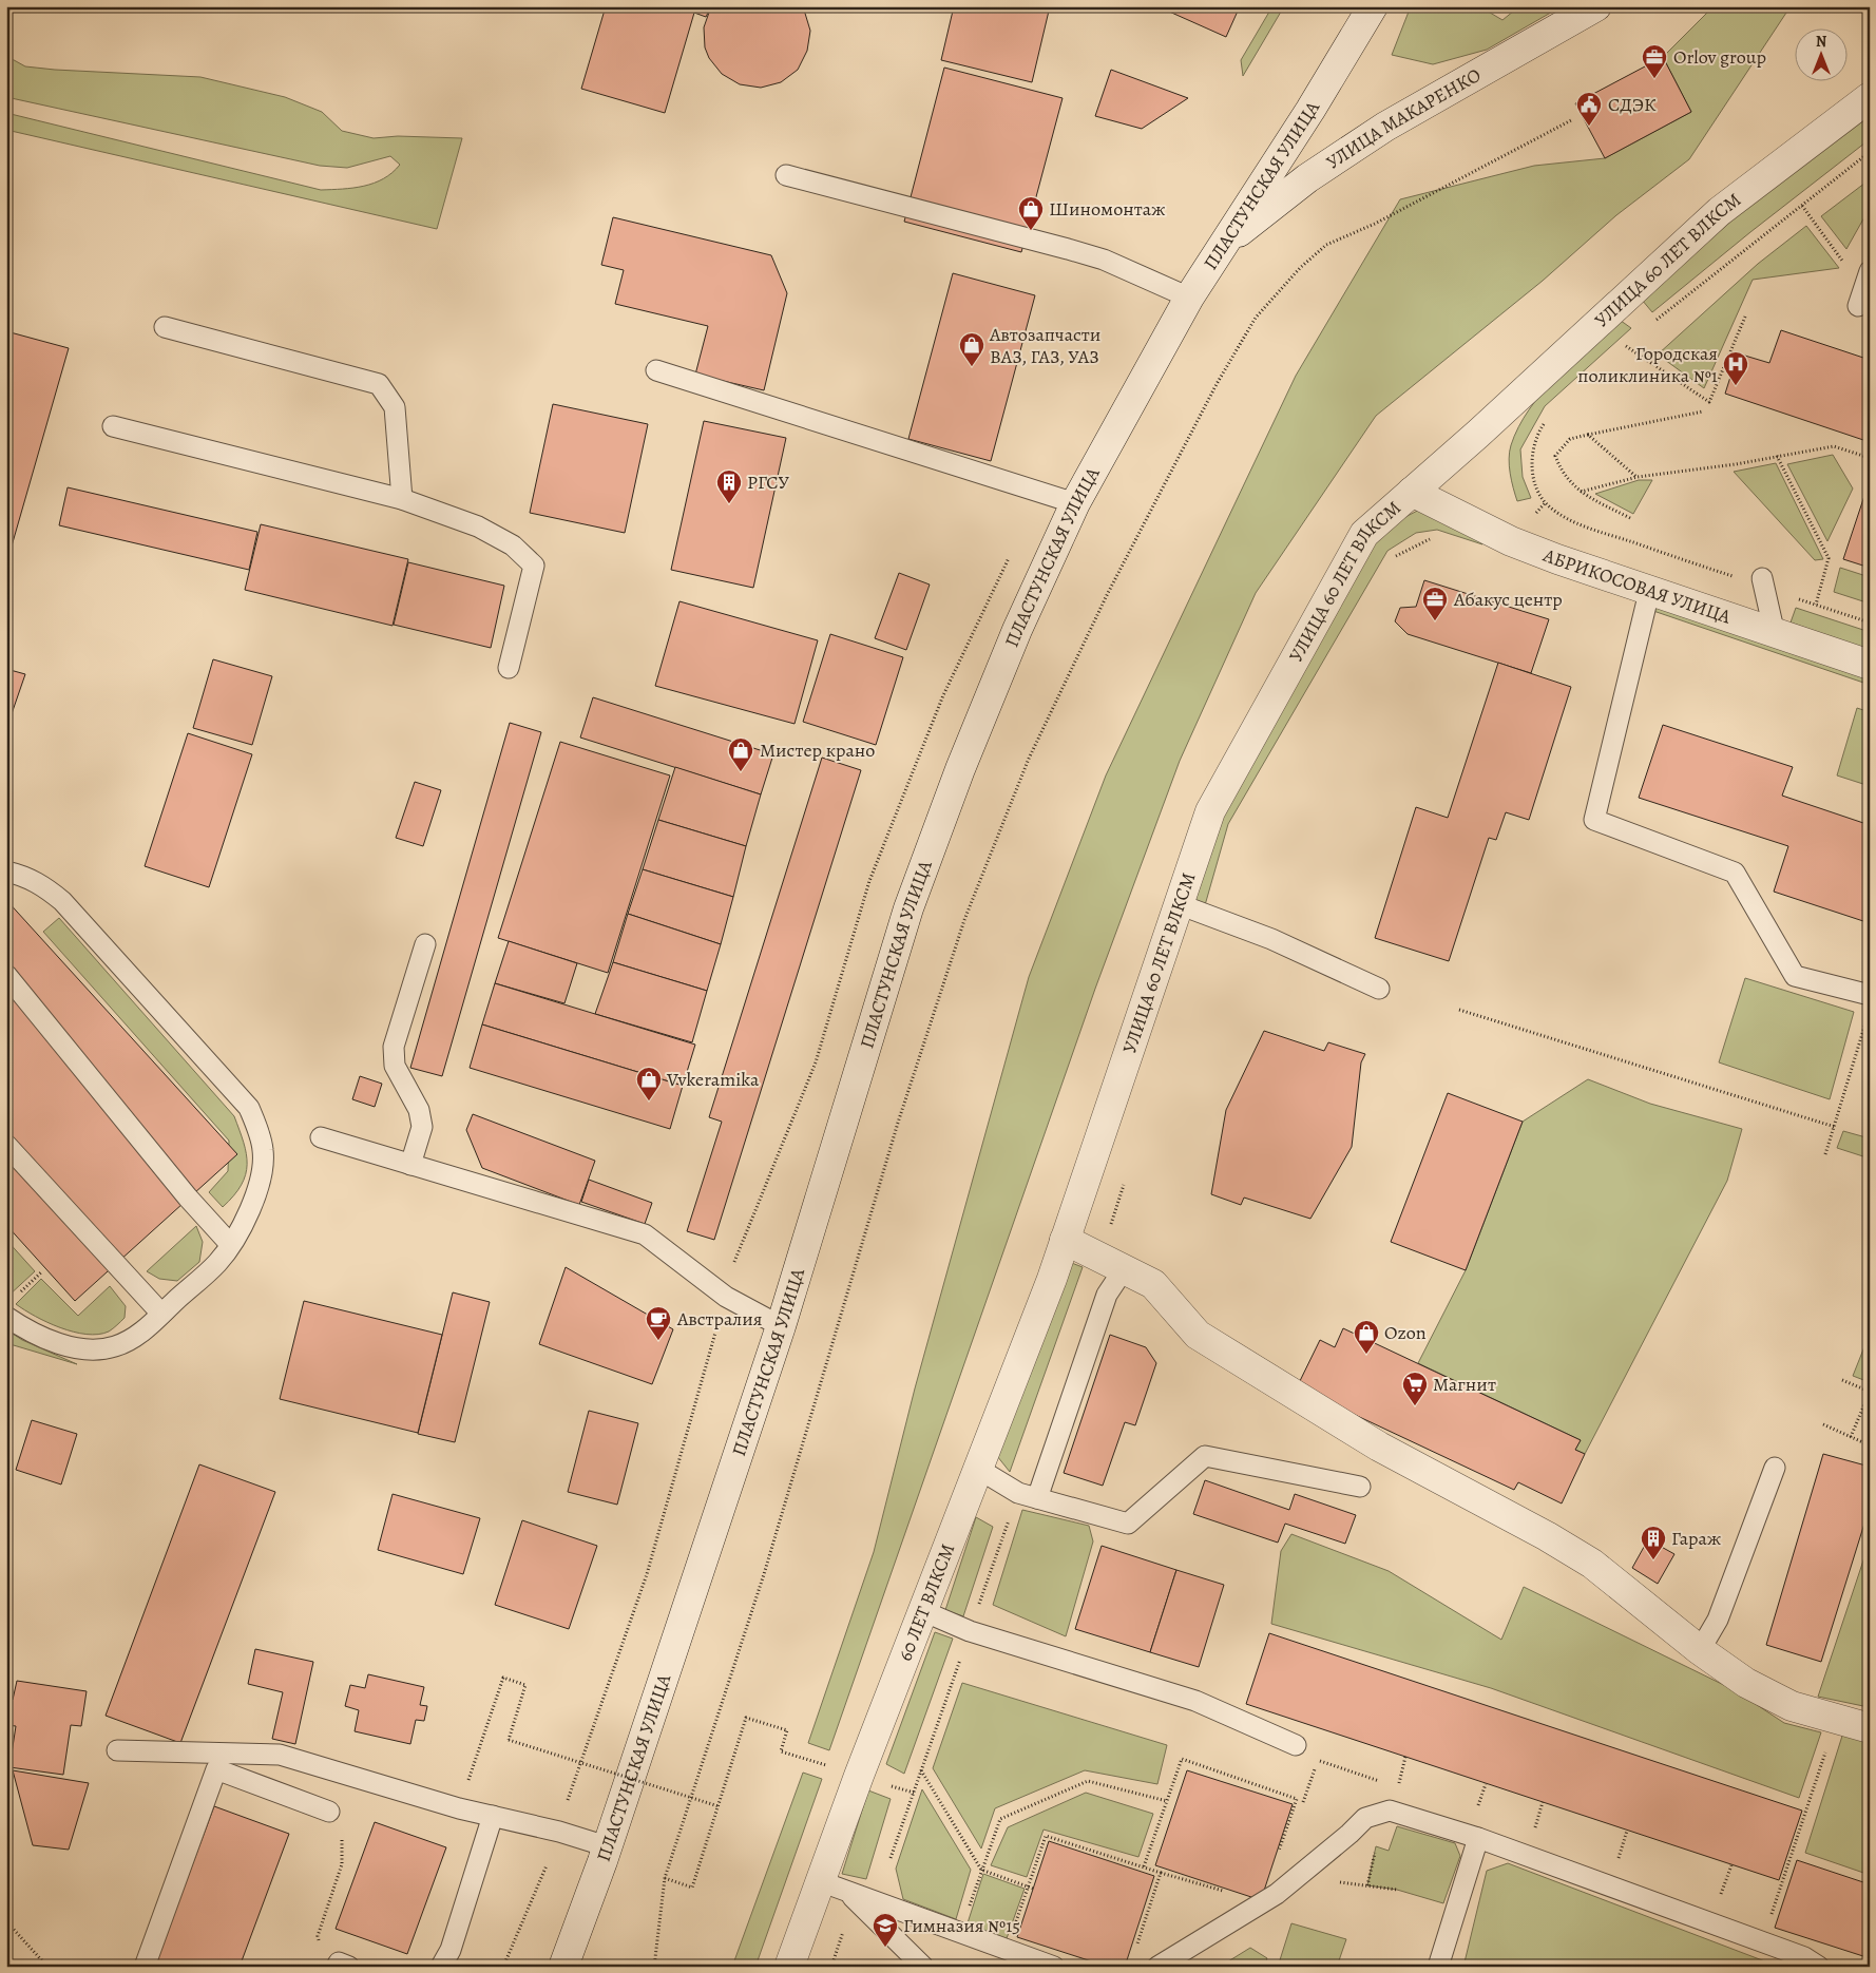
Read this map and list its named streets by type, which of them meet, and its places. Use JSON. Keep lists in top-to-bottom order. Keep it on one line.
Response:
{"streets":{"street":["УЛИЦА МАКАРЕНКО","ПЛАСТУНСКАЯ УЛИЦА","УЛИЦА 60 ЛЕТ ВЛКСМ","АБРИКОСОВАЯ УЛИЦА","60 ЛЕТ ВЛКСМ"]},"crossings":[["УЛИЦА МАКАРЕНКО","ПЛАСТУНСКАЯ УЛИЦА"],["УЛИЦА 60 ЛЕТ ВЛКСМ","АБРИКОСОВАЯ УЛИЦА"],["УЛИЦА 60 ЛЕТ ВЛКСМ","60 ЛЕТ ВЛКСМ"]],"places":{"office":["Orlov group","Абакус центр"],"public building":["СДЭК"],"shop":["Шиномонтаж","Автозапчасти ВАЗ, ГАЗ, УАЗ","Мистер крано","Vvkeramika","Ozon"],"hospital":["Городская поликлиника №1"],"building":["РГСУ","Гараж"],"cafe":["Австралия"],"supermarket":["Магнит"],"school or university":["Гимназия №15"]},"north":"top"}
